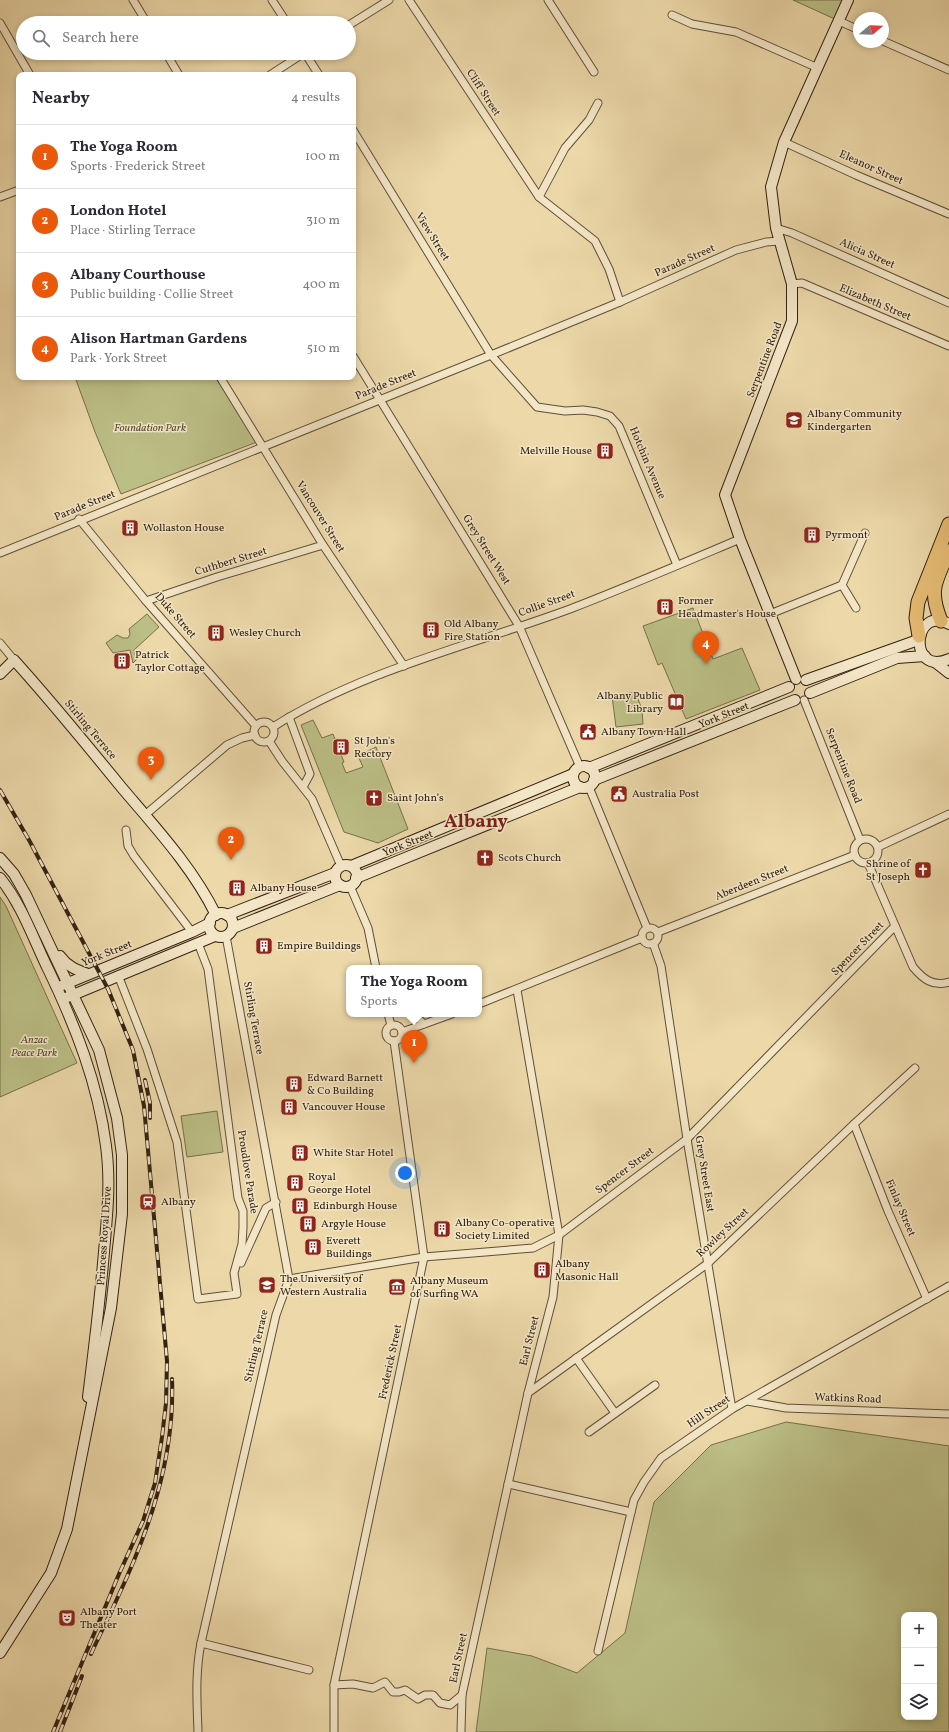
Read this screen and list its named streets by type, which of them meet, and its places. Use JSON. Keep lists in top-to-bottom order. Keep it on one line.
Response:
{"streets":{"main road":["Serpentine Road","York Street","Stirling Terrace","Princess Royal Drive"],"street":["Cliff Street","Eleanor Street","View Street","Alicia Street","Parade Street","Elizabeth Street","Hotchin Avenue","Vancouver Street","Grey Street West","Cuthbert Street","Collie Street","Duke Street","Aberdeen Street","Spencer Street","Proudlove Parade","Grey Street East","Finlay Street","Rowley Street","Earl Street","Frederick Street","Watkins Road","Hill Street"]},"crossings":[["Cliff Street","Parade Street"],["Eleanor Street","Serpentine Road"],["View Street","Parade Street"],["View Street","Hotchin Avenue"],["Alicia Street","Serpentine Road"],["Parade Street","Serpentine Road"],["Parade Street","Hotchin Avenue"],["Parade Street","Vancouver Street"],["Parade Street","Grey Street West"],["Parade Street","Duke Street"],["Elizabeth Street","Serpentine Road"],["Serpentine Road","Collie Street"],["Serpentine Road","York Street"],["Serpentine Road","Aberdeen Street"],["Hotchin Avenue","Collie Street"],["Vancouver Street","Cuthbert Street"],["Vancouver Street","Collie Street"],["Grey Street West","Collie Street"],["Grey Street West","York Street"],["Cuthbert Street","Duke Street"],["Collie Street","Duke Street"],["York Street","Stirling Terrace"],["York Street","Princess Royal Drive"],["Stirling Terrace","Spencer Street"],["Aberdeen Street","Grey Street East"],["Spencer Street","Grey Street East"],["Spencer Street","Earl Street"],["Spencer Street","Frederick Street"],["Grey Street East","Rowley Street"],["Grey Street East","Hill Street"],["Finlay Street","Rowley Street"],["Finlay Street","Hill Street"],["Rowley Street","Earl Street"],["Watkins Road","Hill Street"]],"districts":["Albany"],"parks":["Foundation Park","Anzac Peace Park"],"places":{"school or university":["Albany Community Kindergarten","The University of Western Australia"],"building":["Melville House","Wollaston House","Pyrmont","Former Headmaster's House","Old Albany Fire Station","Wesley Church","Patrick Taylor Cottage","St John's Rectory","Albany House","Empire Buildings","Edward Barnett & Co Building","Vancouver House","White Star Hotel","Royal George Hotel","Edinburgh House","Argyle House","Albany Co-operative Society Limited","Everett Buildings","Albany Masonic Hall"],"library":["Albany Public Library"],"public building":["Albany Town Hall","Australia Post"],"church":["Saint John’s","Scots Church","Shrine of St Joseph"],"station":["Albany"],"museum":["Albany Museum of Surfing WA"],"theatre":["Albany Port Theater"]},"north":"right","page":{"search":"Search here","heading":["Nearby","4 results"],"list":[{"mark":"1","name":"The Yoga Room","note":"Sports · Frederick Street","value":"100 m"},{"mark":"2","name":"London Hotel","note":"Place · Stirling Terrace","value":"310 m"},{"mark":"3","name":"Albany Courthouse","note":"Public building · Collie Street","value":"400 m"},{"mark":"4","name":"Alison Hartman Gardens","note":"Park · York Street","value":"510 m"}],"pins":["4","3","2","1"],"popup":["The Yoga Room","Sports"],"map_buttons":["+","−"]}}
